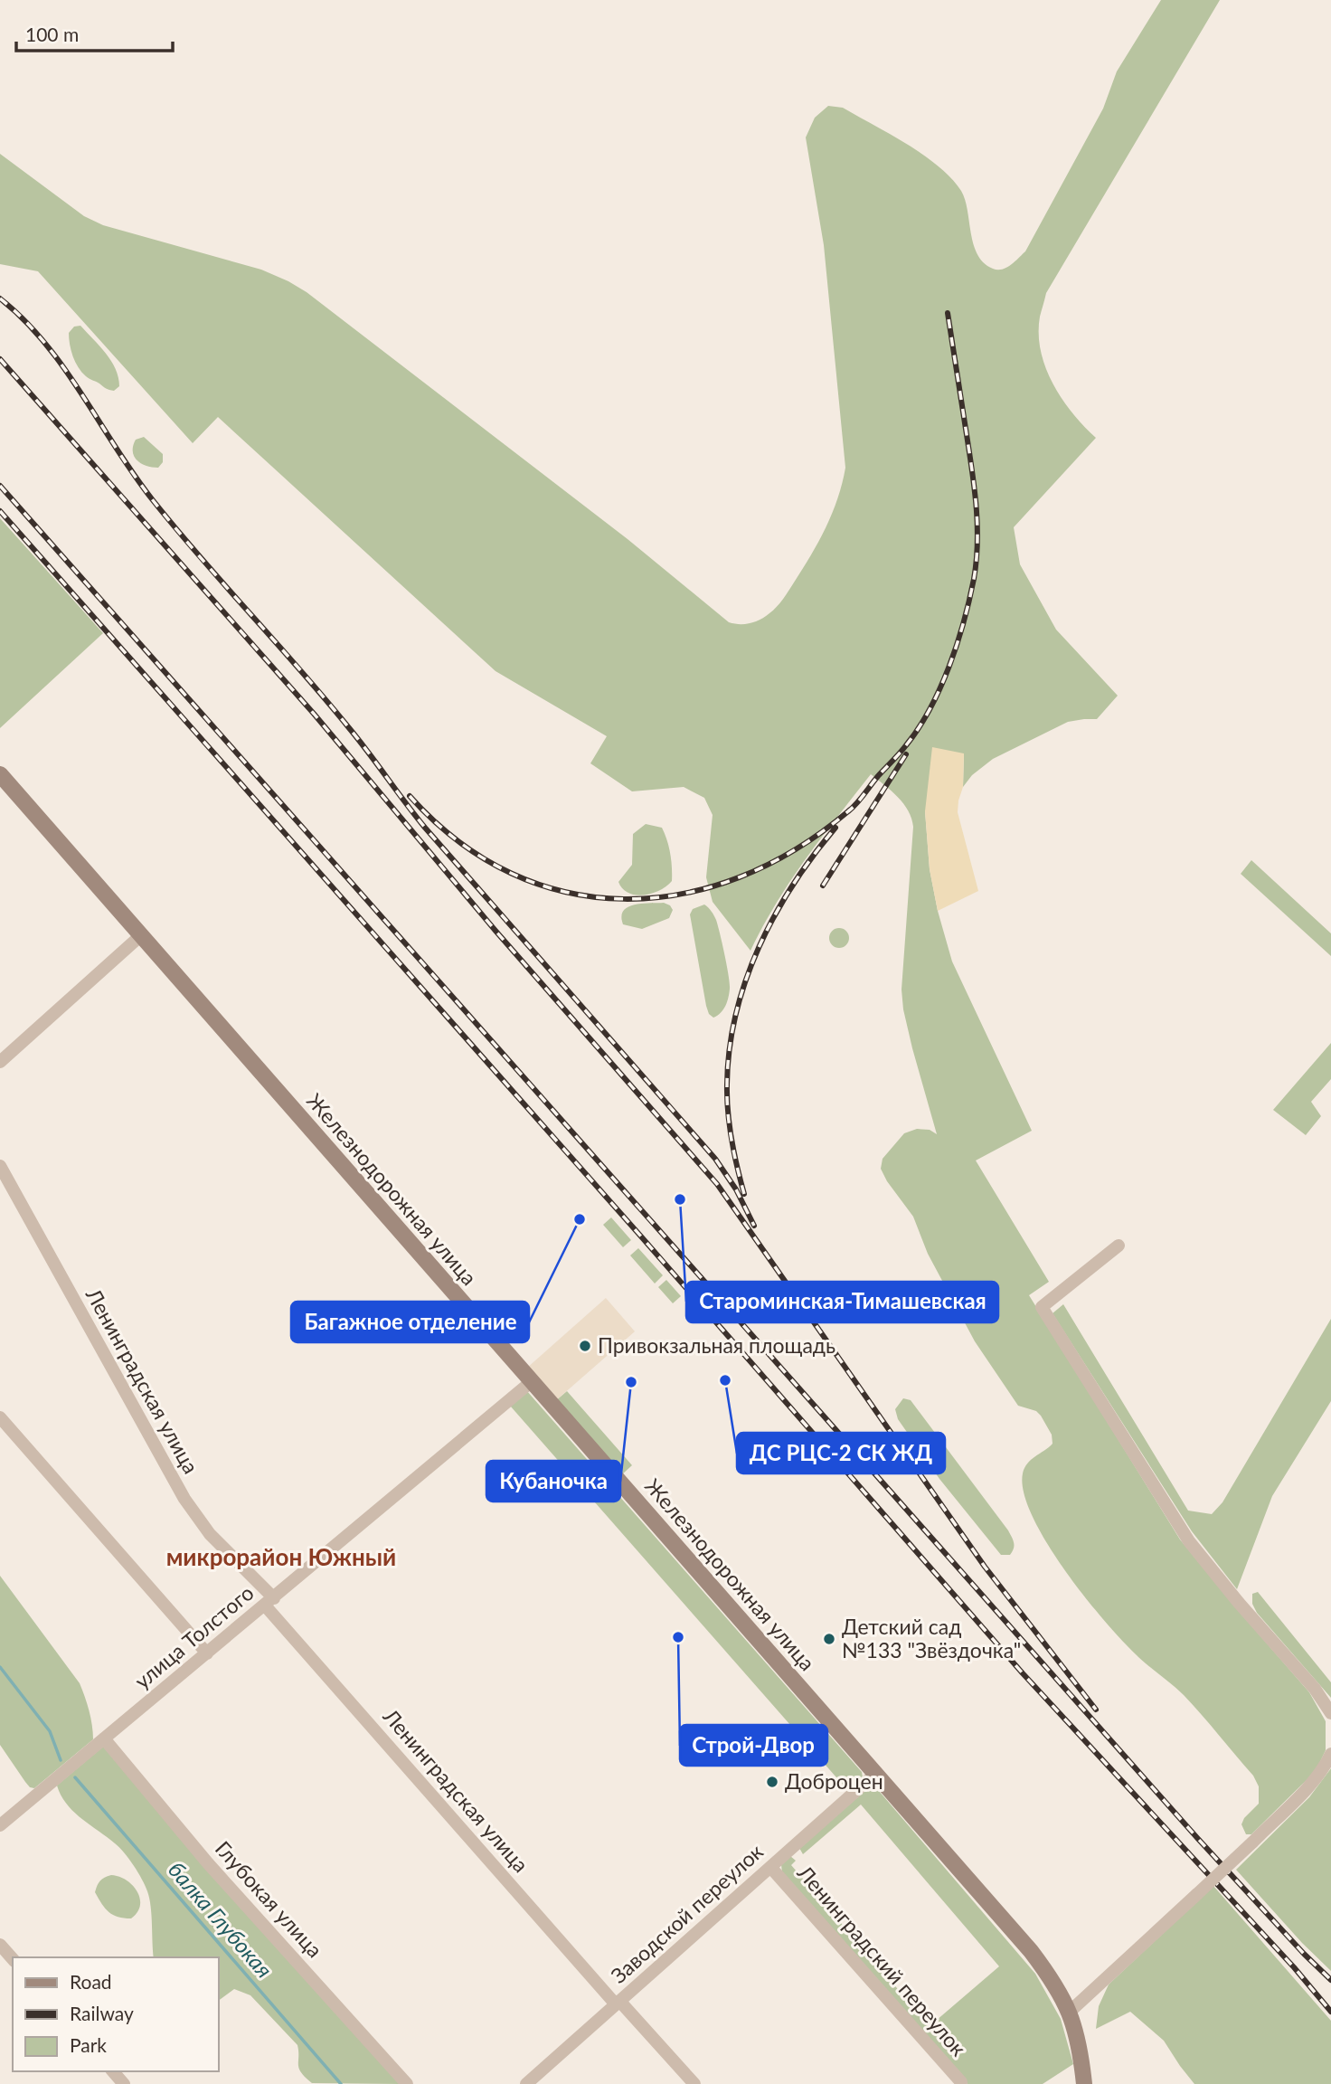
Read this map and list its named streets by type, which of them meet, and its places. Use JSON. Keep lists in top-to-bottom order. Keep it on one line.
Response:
{"streets":{"main road":["Железнодорожная улица"],"street":["Ленинградская улица","улица Толстого","Глубокая улица","Заводской переулок","Ленинградский переулок"]},"crossings":[["Железнодорожная улица","улица Толстого"],["Железнодорожная улица","Заводской переулок"],["Ленинградская улица","улица Толстого"],["Ленинградская улица","Заводской переулок"],["улица Толстого","Глубокая улица"],["Заводской переулок","Ленинградский переулок"]],"districts":["микрорайон Южный"],"water":["балка Глубокая"],"places":["Староминская-Тимашевская","Багажное отделение","Привокзальная площадь","ДС РЦС-2 СК ЖД","Кубаночка","Строй-Двор","Детский сад №133 \"Звёздочка\"","Доброцен"],"legend":["Road","Railway","Park"],"scale_bar":"100 m"}
